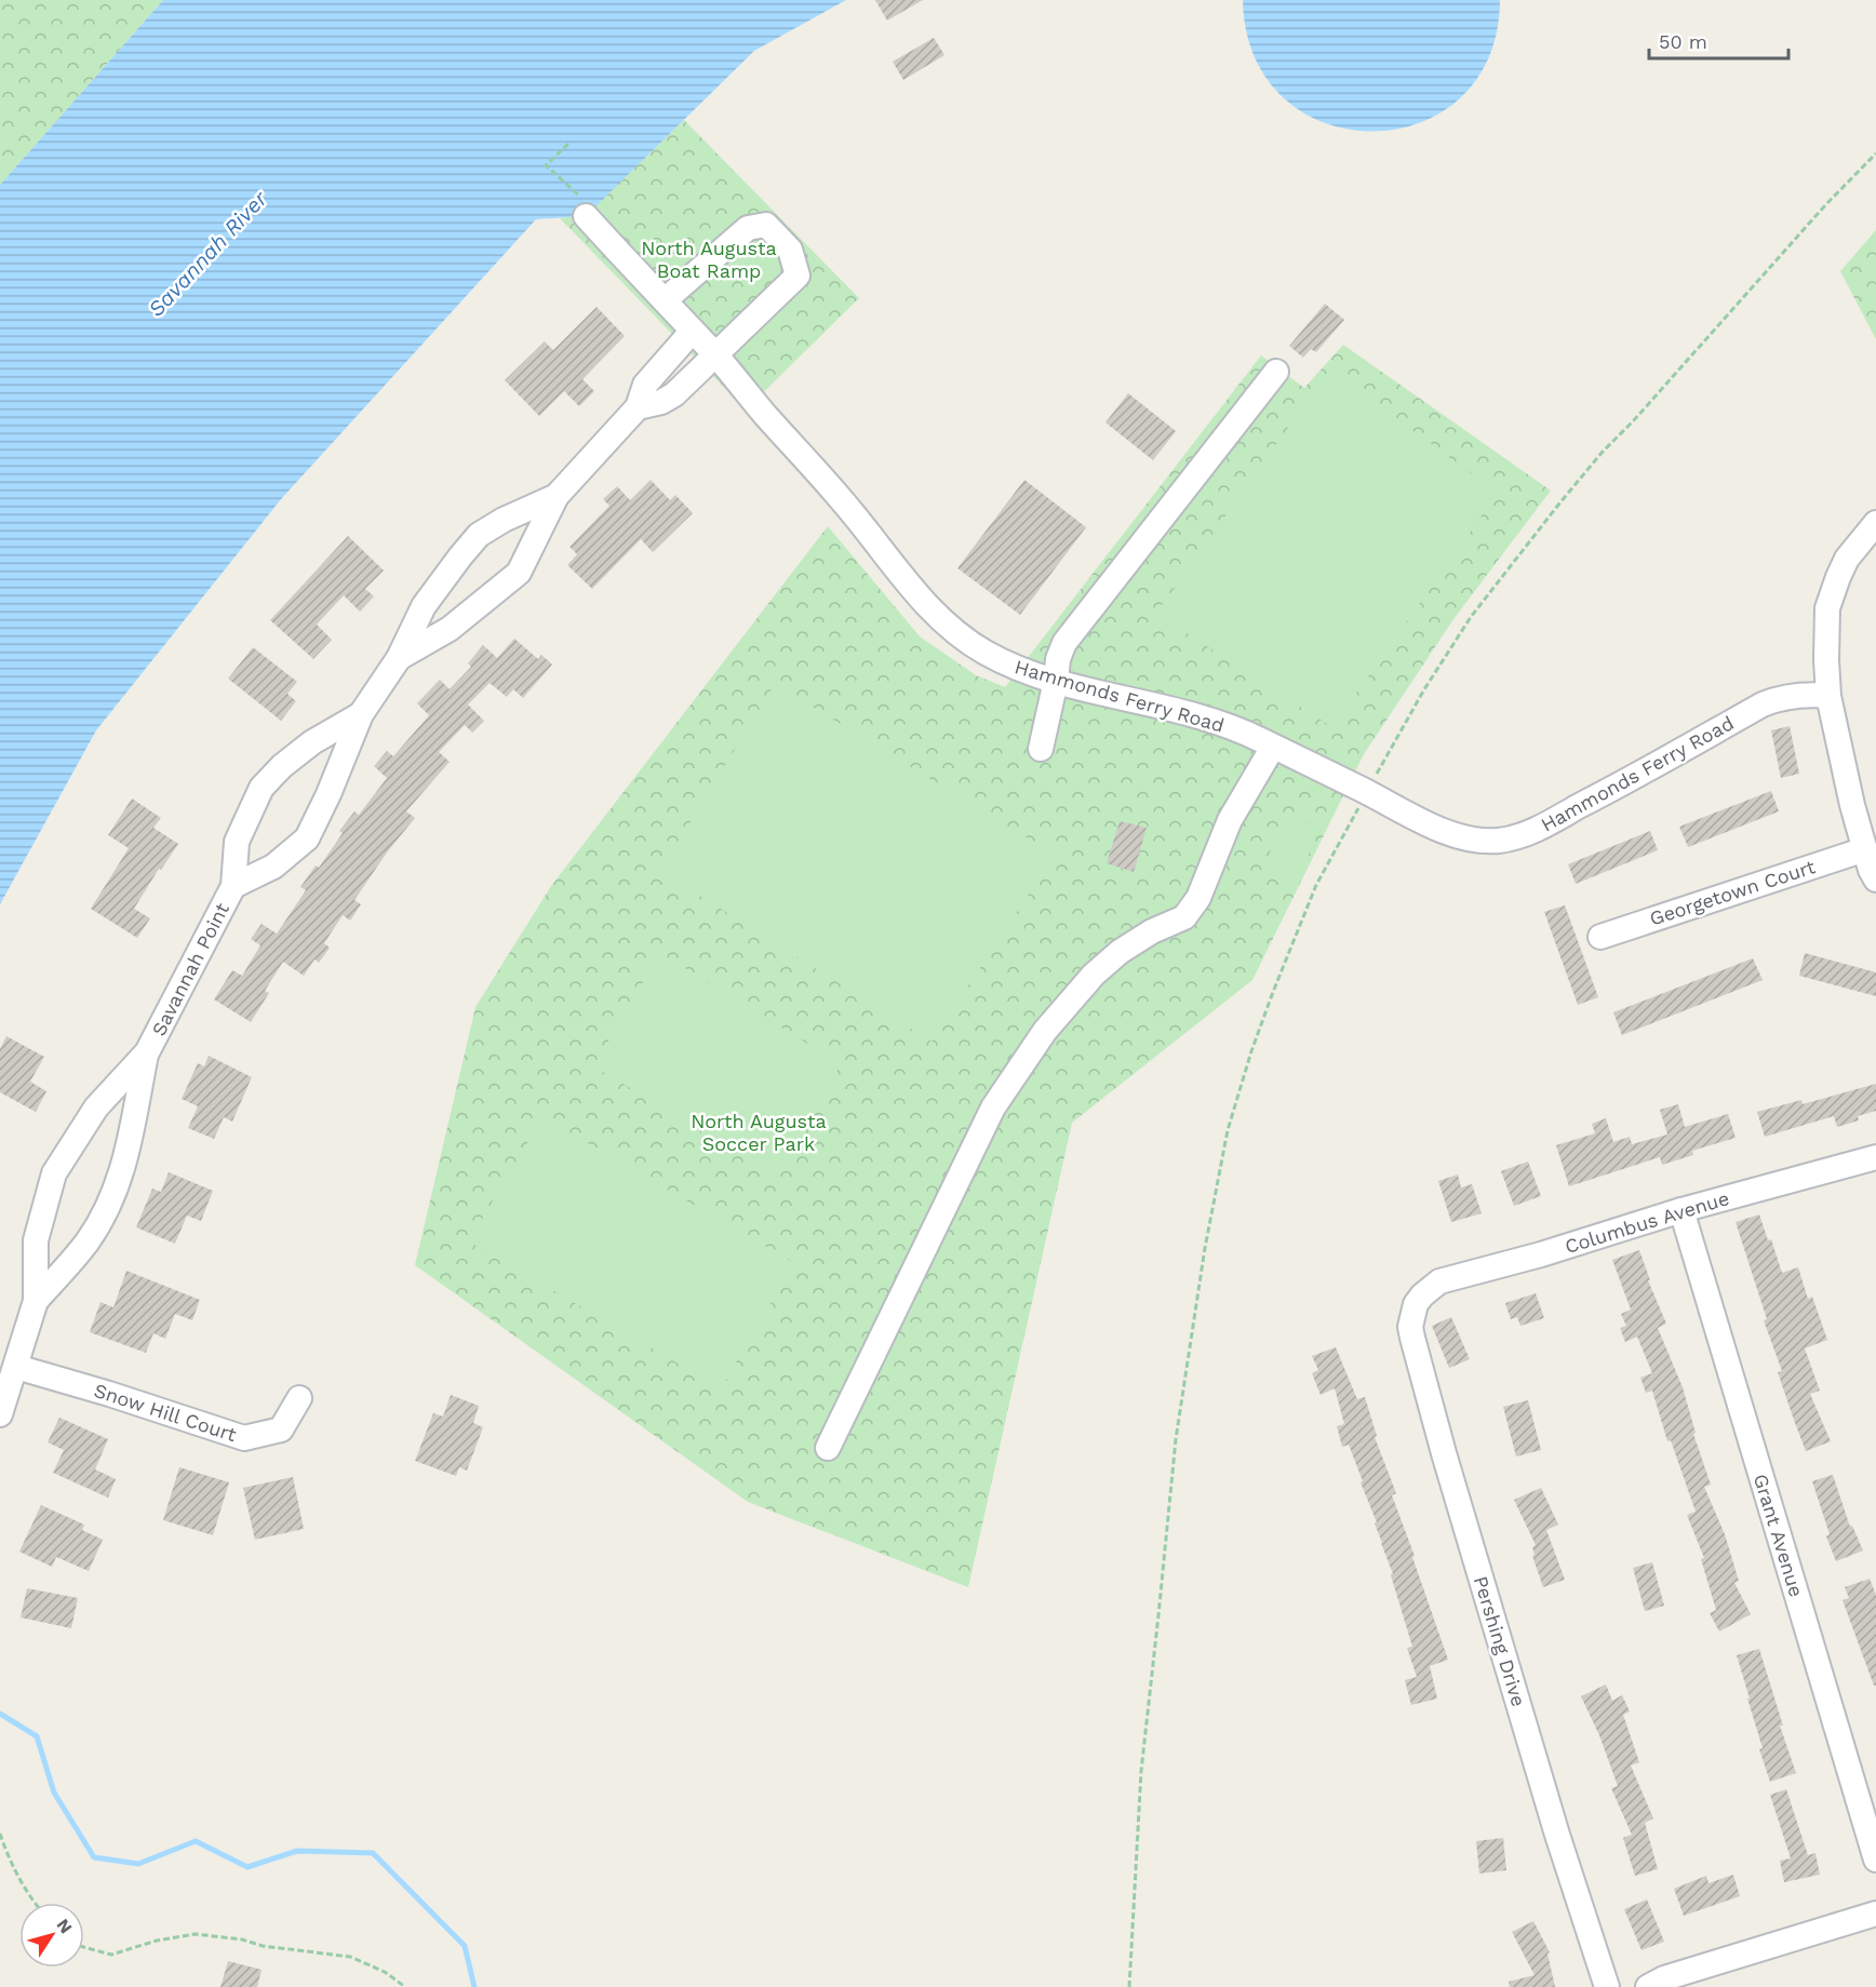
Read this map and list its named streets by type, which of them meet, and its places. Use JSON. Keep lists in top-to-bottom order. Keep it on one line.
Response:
{"streets":{"street":["Hammonds Ferry Road","Georgetown Court","Savannah Point","Columbus Avenue","Snow Hill Court","Grant Avenue","Pershing Drive"]},"crossings":[["Hammonds Ferry Road","Savannah Point"],["Savannah Point","Snow Hill Court"],["Columbus Avenue","Grant Avenue"],["Columbus Avenue","Pershing Drive"]],"water":["Savannah River"],"parks":["North Augusta Boat Ramp","North Augusta Soccer Park"],"scale_bar":"50 m","north":"top right"}
